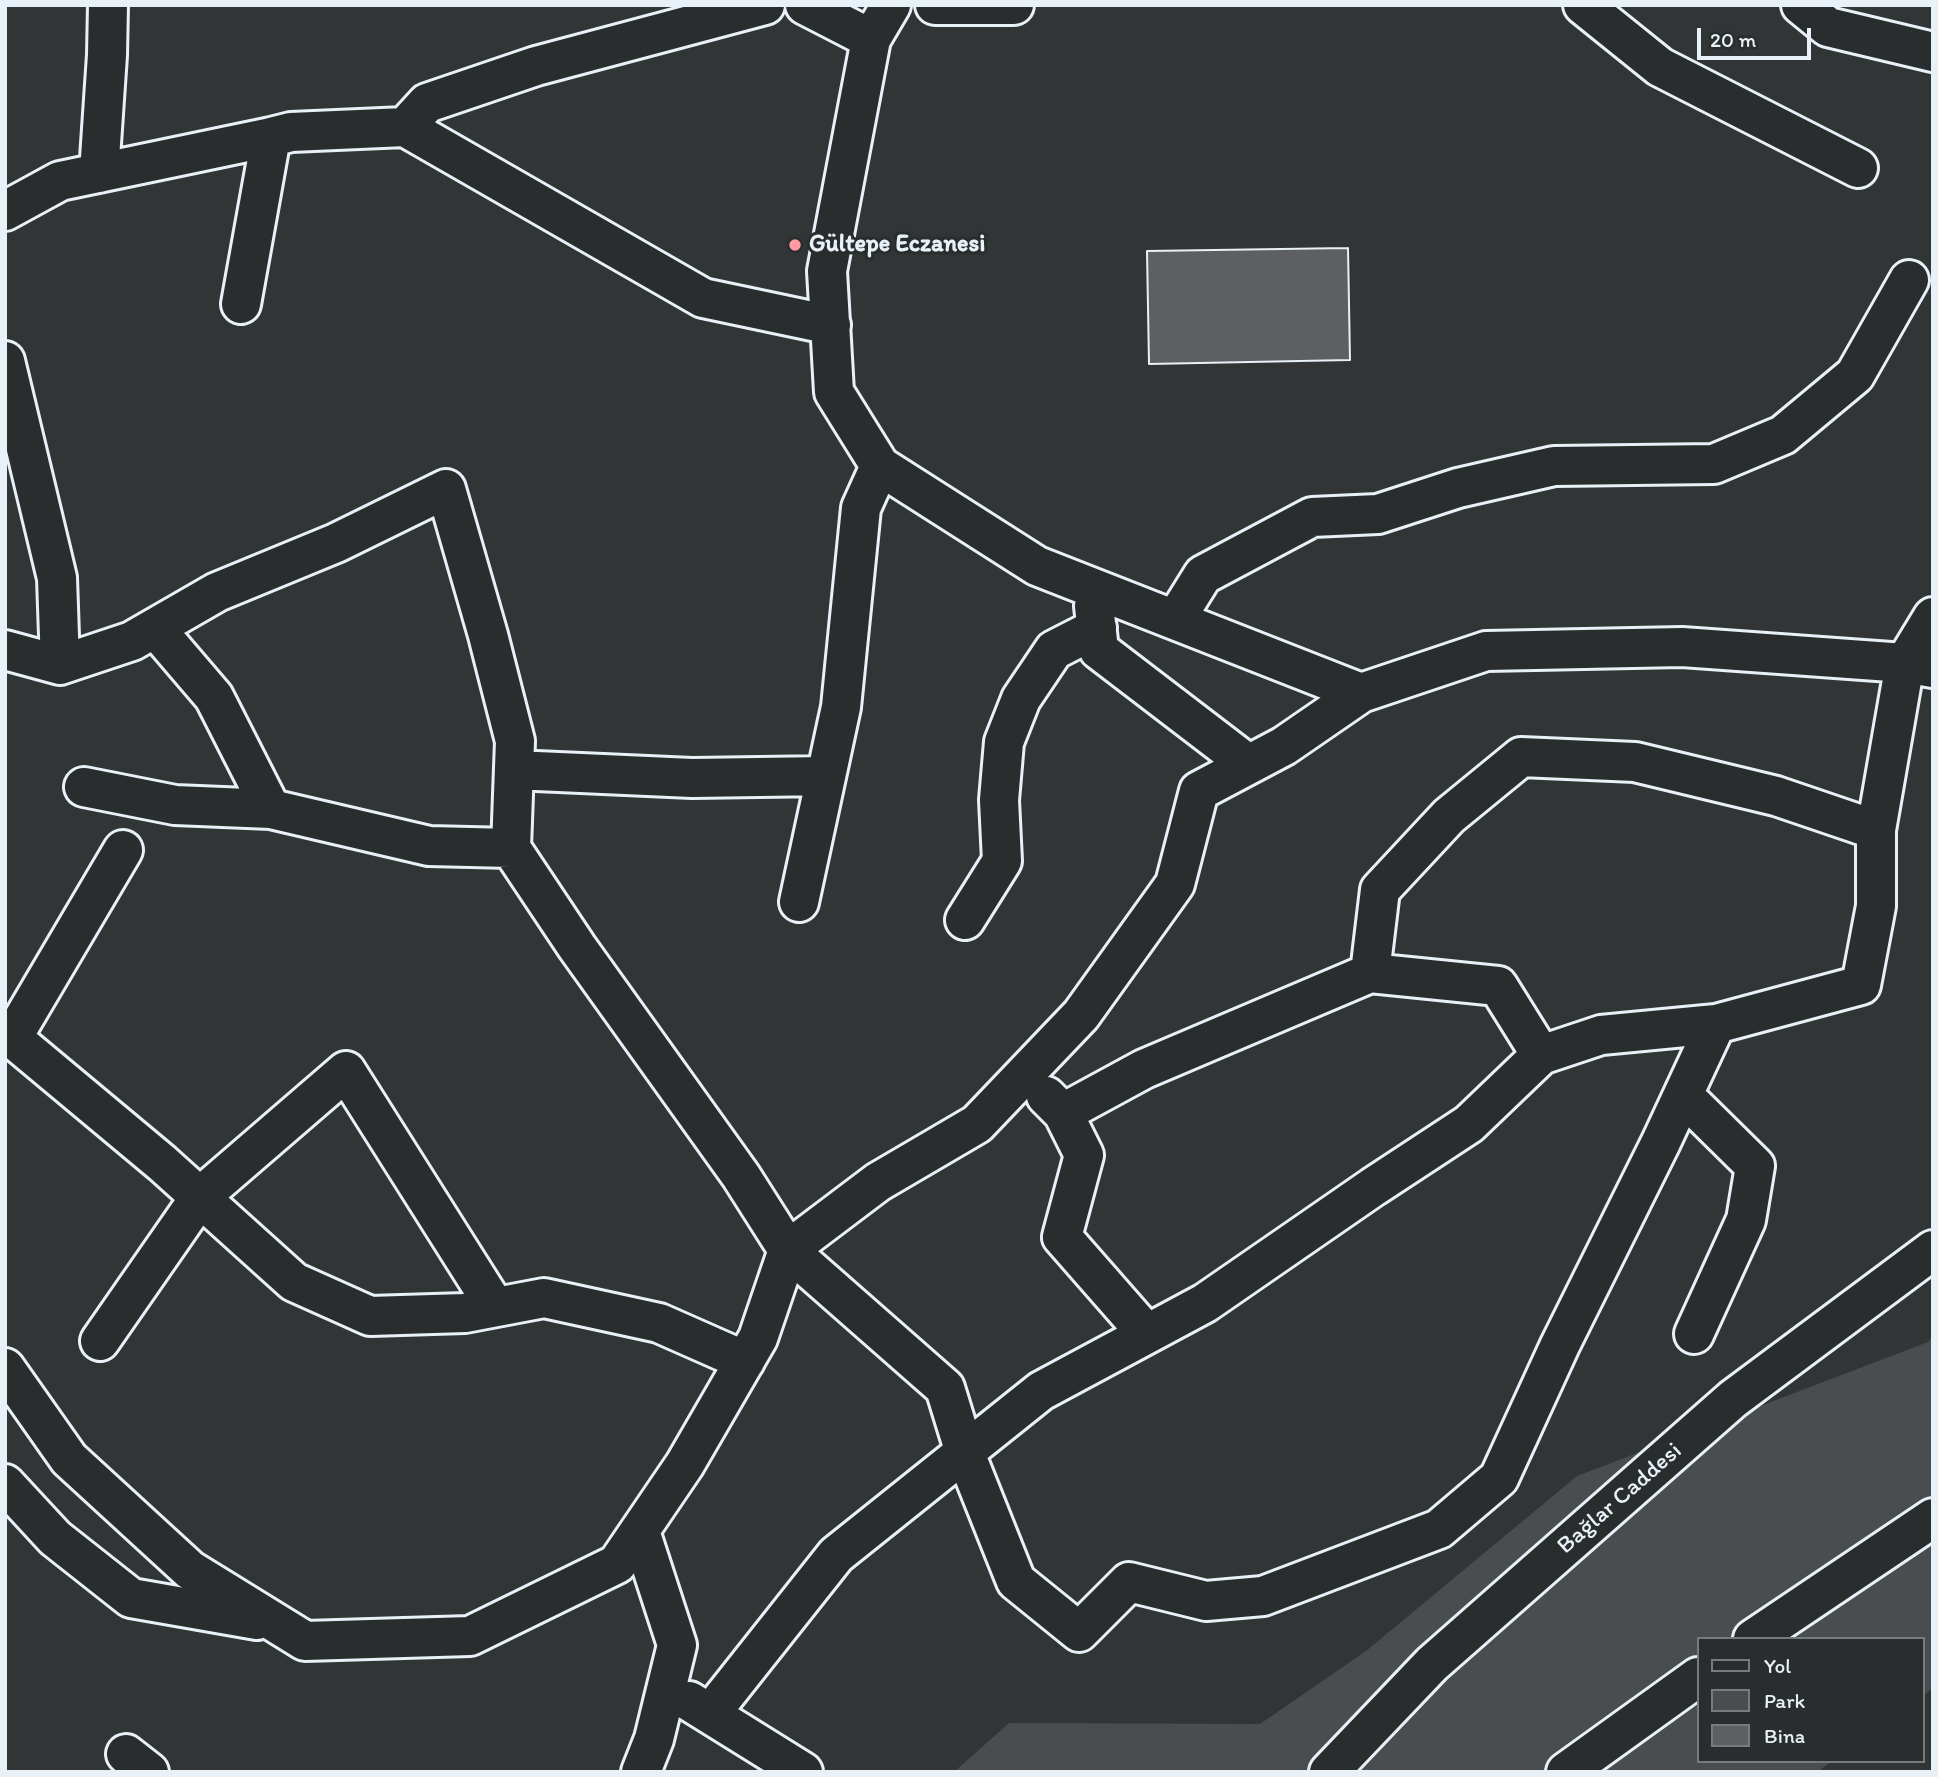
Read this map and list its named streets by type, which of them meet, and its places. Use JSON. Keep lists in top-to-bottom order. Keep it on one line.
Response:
{"streets":{"street":["Bağlar Caddesi"]},"places":["Gültepe Eczanesi"],"legend":["Yol","Park","Bina"],"scale_bar":"20 m"}
